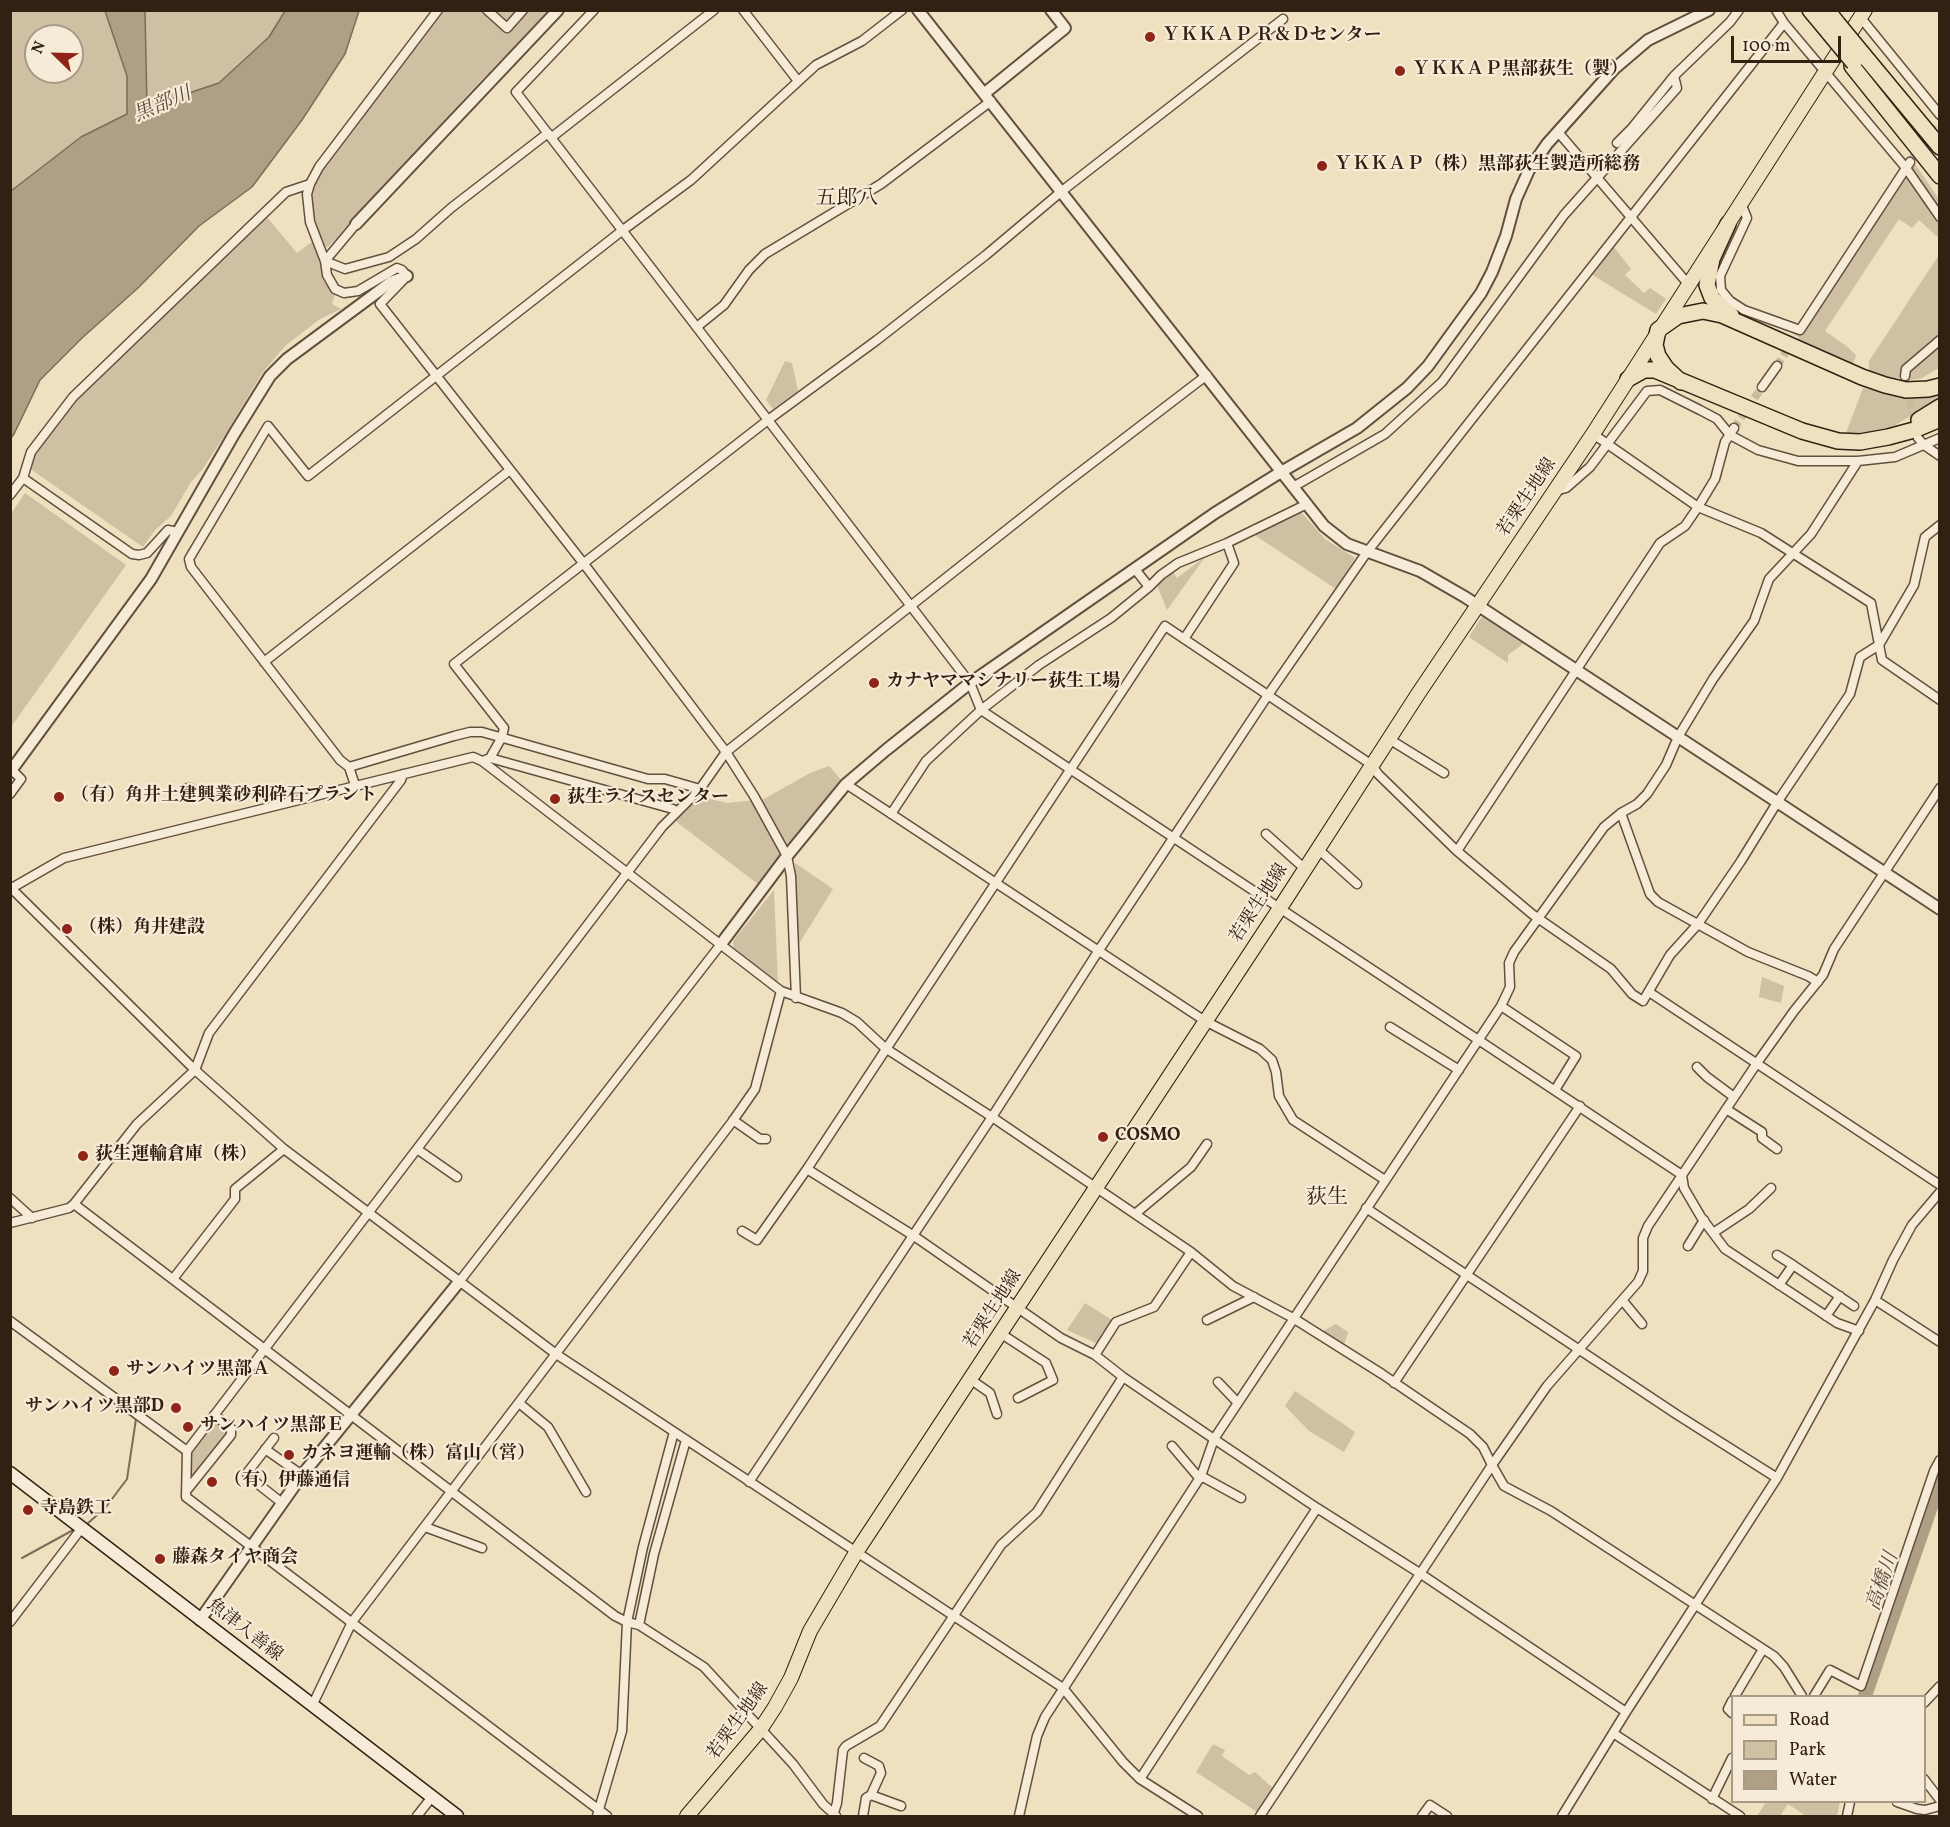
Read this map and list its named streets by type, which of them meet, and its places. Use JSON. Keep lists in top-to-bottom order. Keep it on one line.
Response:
{"streets":{"main road":["若栗生地線","魚津入善線"]},"districts":["五郎八","荻生"],"water":["黒部川","高橋川"],"places":["ＹＫＫＡＰ Ｒ＆Ｄセンター","ＹＫＫＡＰ黒部荻生（製）","ＹＫＫＡＰ（株）黒部荻生製造所総務","カナヤママシナリー荻生工場","（有）角井土建興業砂利砕石プラント","荻生ライスセンター","（株）角井建設","COSMO","荻生運輸倉庫（株）","サンハイツ黒部Ａ","サンハイツ黒部D","サンハイツ黒部Ｅ","カネヨ運輸（株）富山（営）","（有）伊藤通信","寺島鉄工","藤森タイヤ商会"],"legend":["Road","Park","Water"],"scale_bar":"100 m","north":"top left"}
